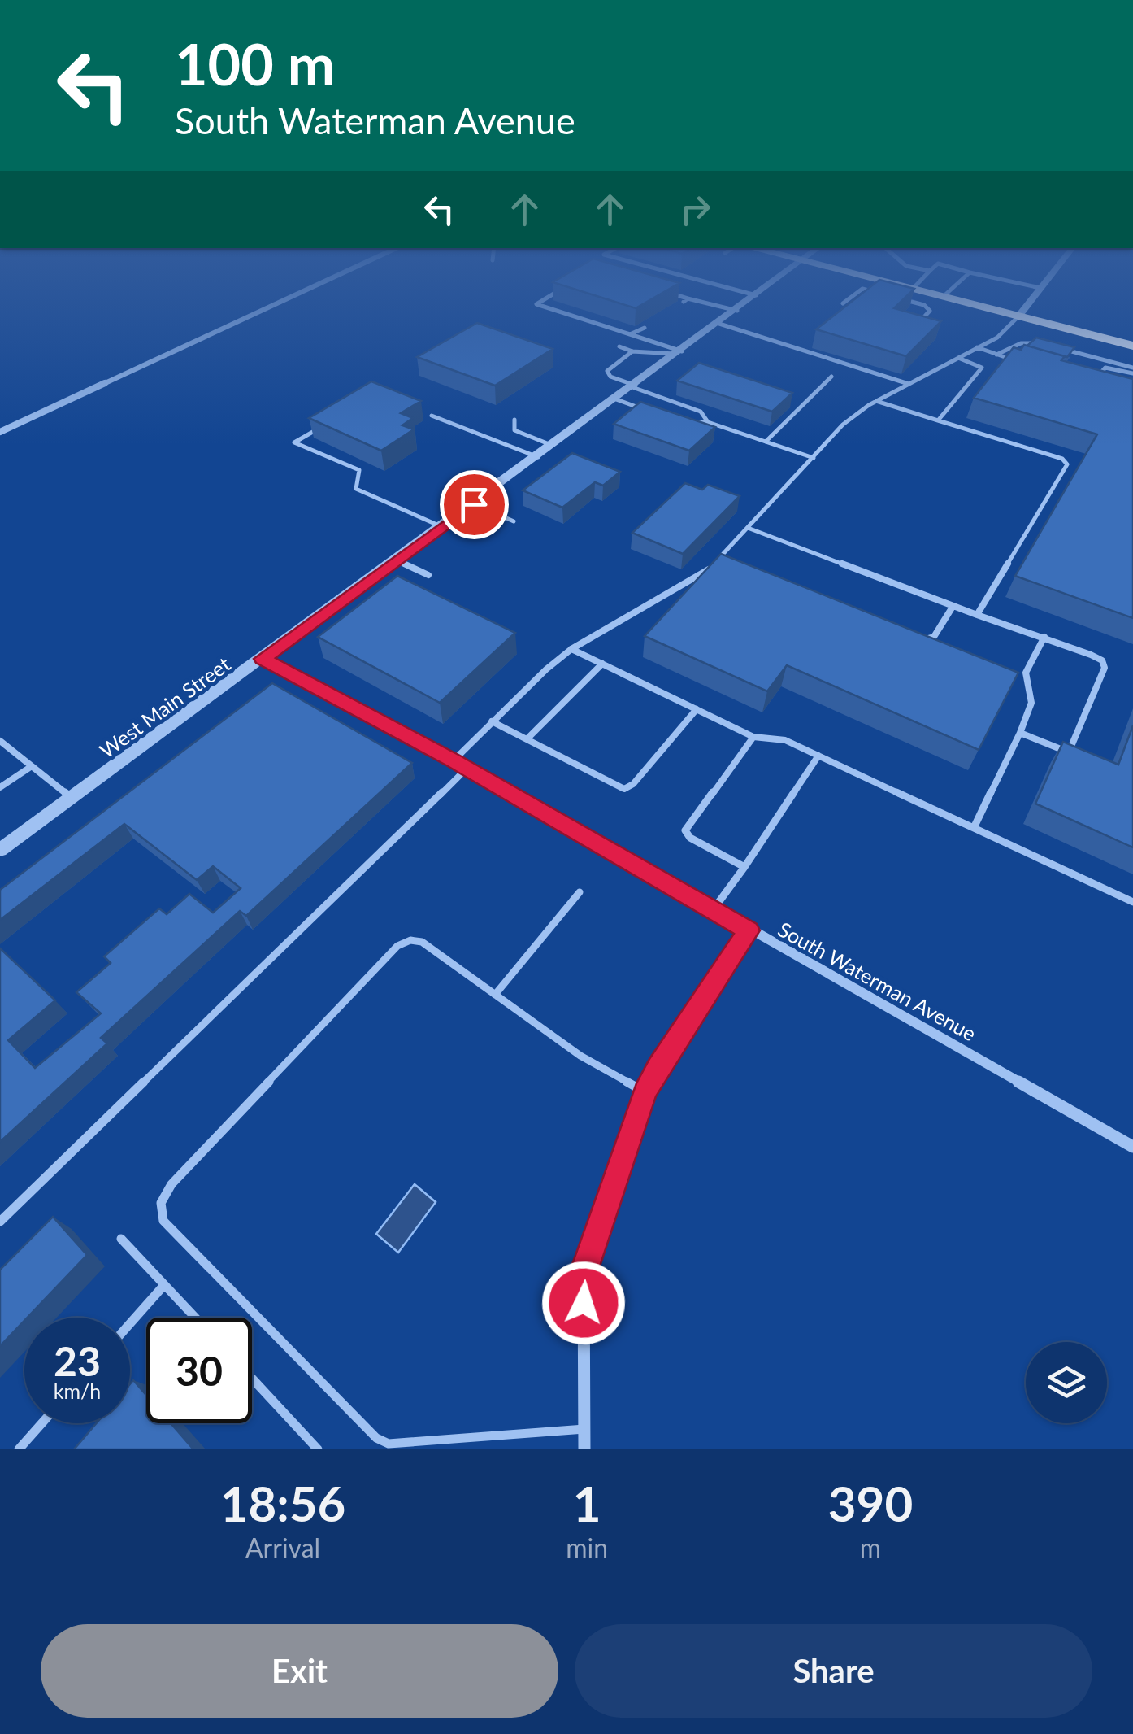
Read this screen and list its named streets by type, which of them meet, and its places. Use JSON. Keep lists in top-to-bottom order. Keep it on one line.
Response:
{"streets":{"street":["West Main Street","South Waterman Avenue"]},"crossings":[["West Main Street","South Waterman Avenue"]],"page":{"turn":["100 m","South Waterman Avenue"],"speed":"23 km/h","limit":"30","eta":["18:56","Arrival","1","min","390","m"],"buttons":["Exit","Share"]}}
